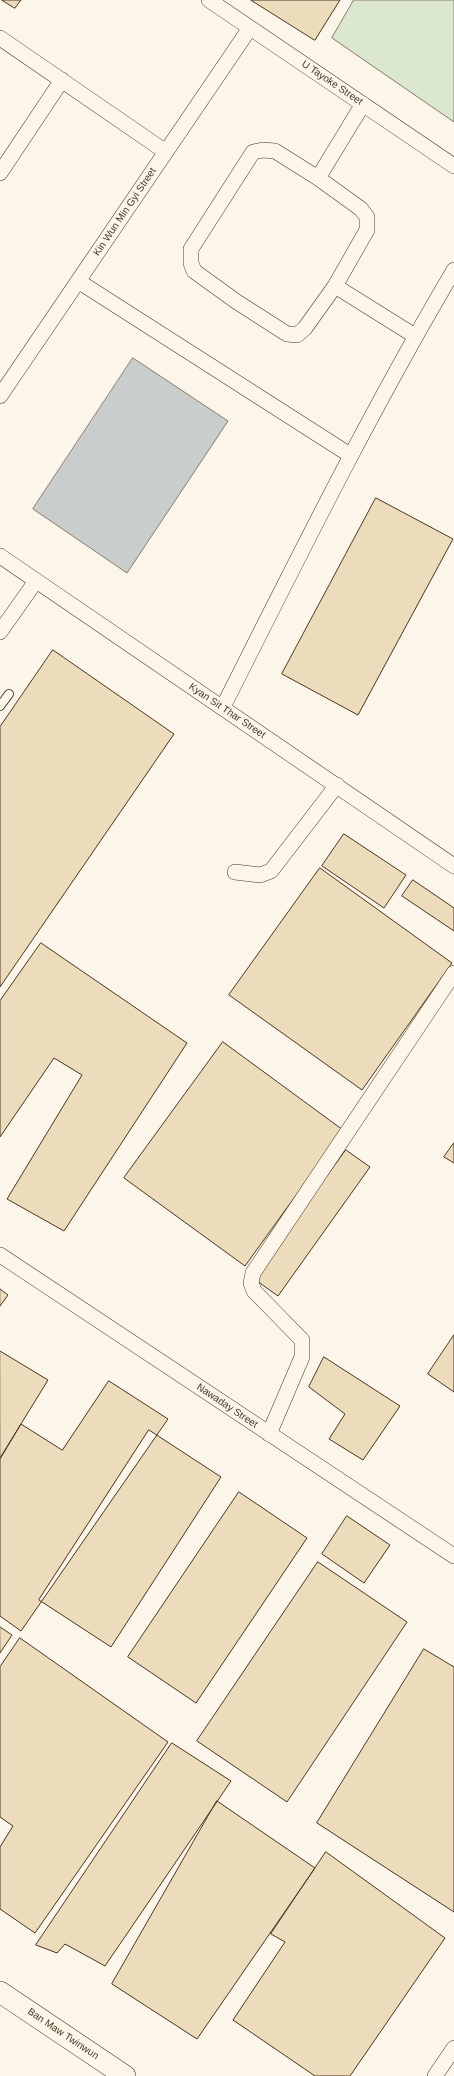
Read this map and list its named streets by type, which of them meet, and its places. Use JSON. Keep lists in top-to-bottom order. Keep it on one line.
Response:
{"streets":{"street":["U Tayoke Street","Kin Wun Min Gyi Street","Kyan Sit Thar Street","Nawaday Street","Ban Maw Twinwun"]},"crossings":[["U Tayoke Street","Kin Wun Min Gyi Street"]]}
